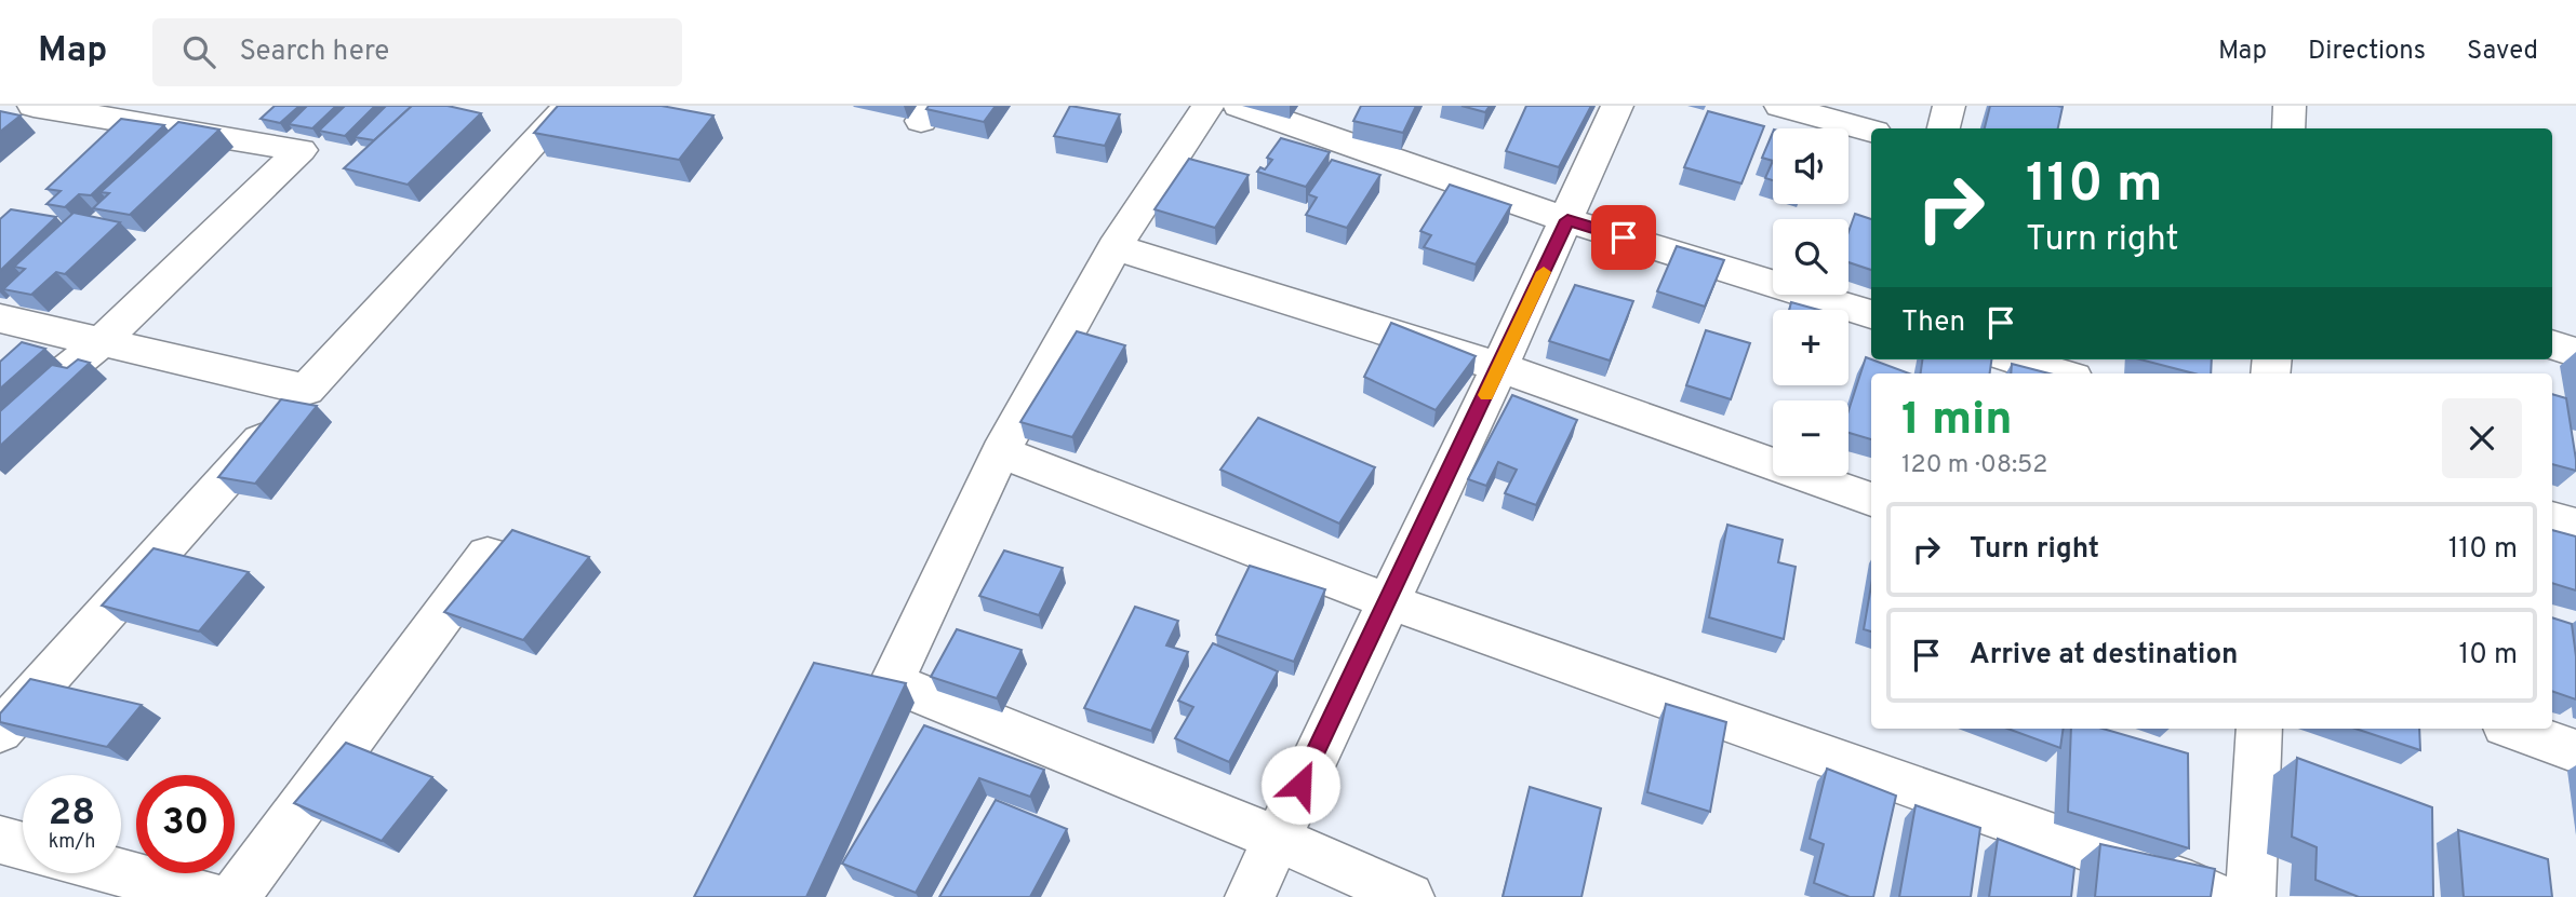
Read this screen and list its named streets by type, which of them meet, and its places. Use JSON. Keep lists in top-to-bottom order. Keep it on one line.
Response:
{"page":{"header":"Map","search":"Search here","nav":["Map","Directions","Saved"],"map_buttons":["+","−"],"turn":["110 m","Turn right"],"then":"Then","heading":["1 min","120 m · 08:52"],"list":[{"name":"Turn right","value":"110 m"},{"name":"Arrive at destination","value":"10 m"}],"speed":"28 km/h","limit":"30"}}
